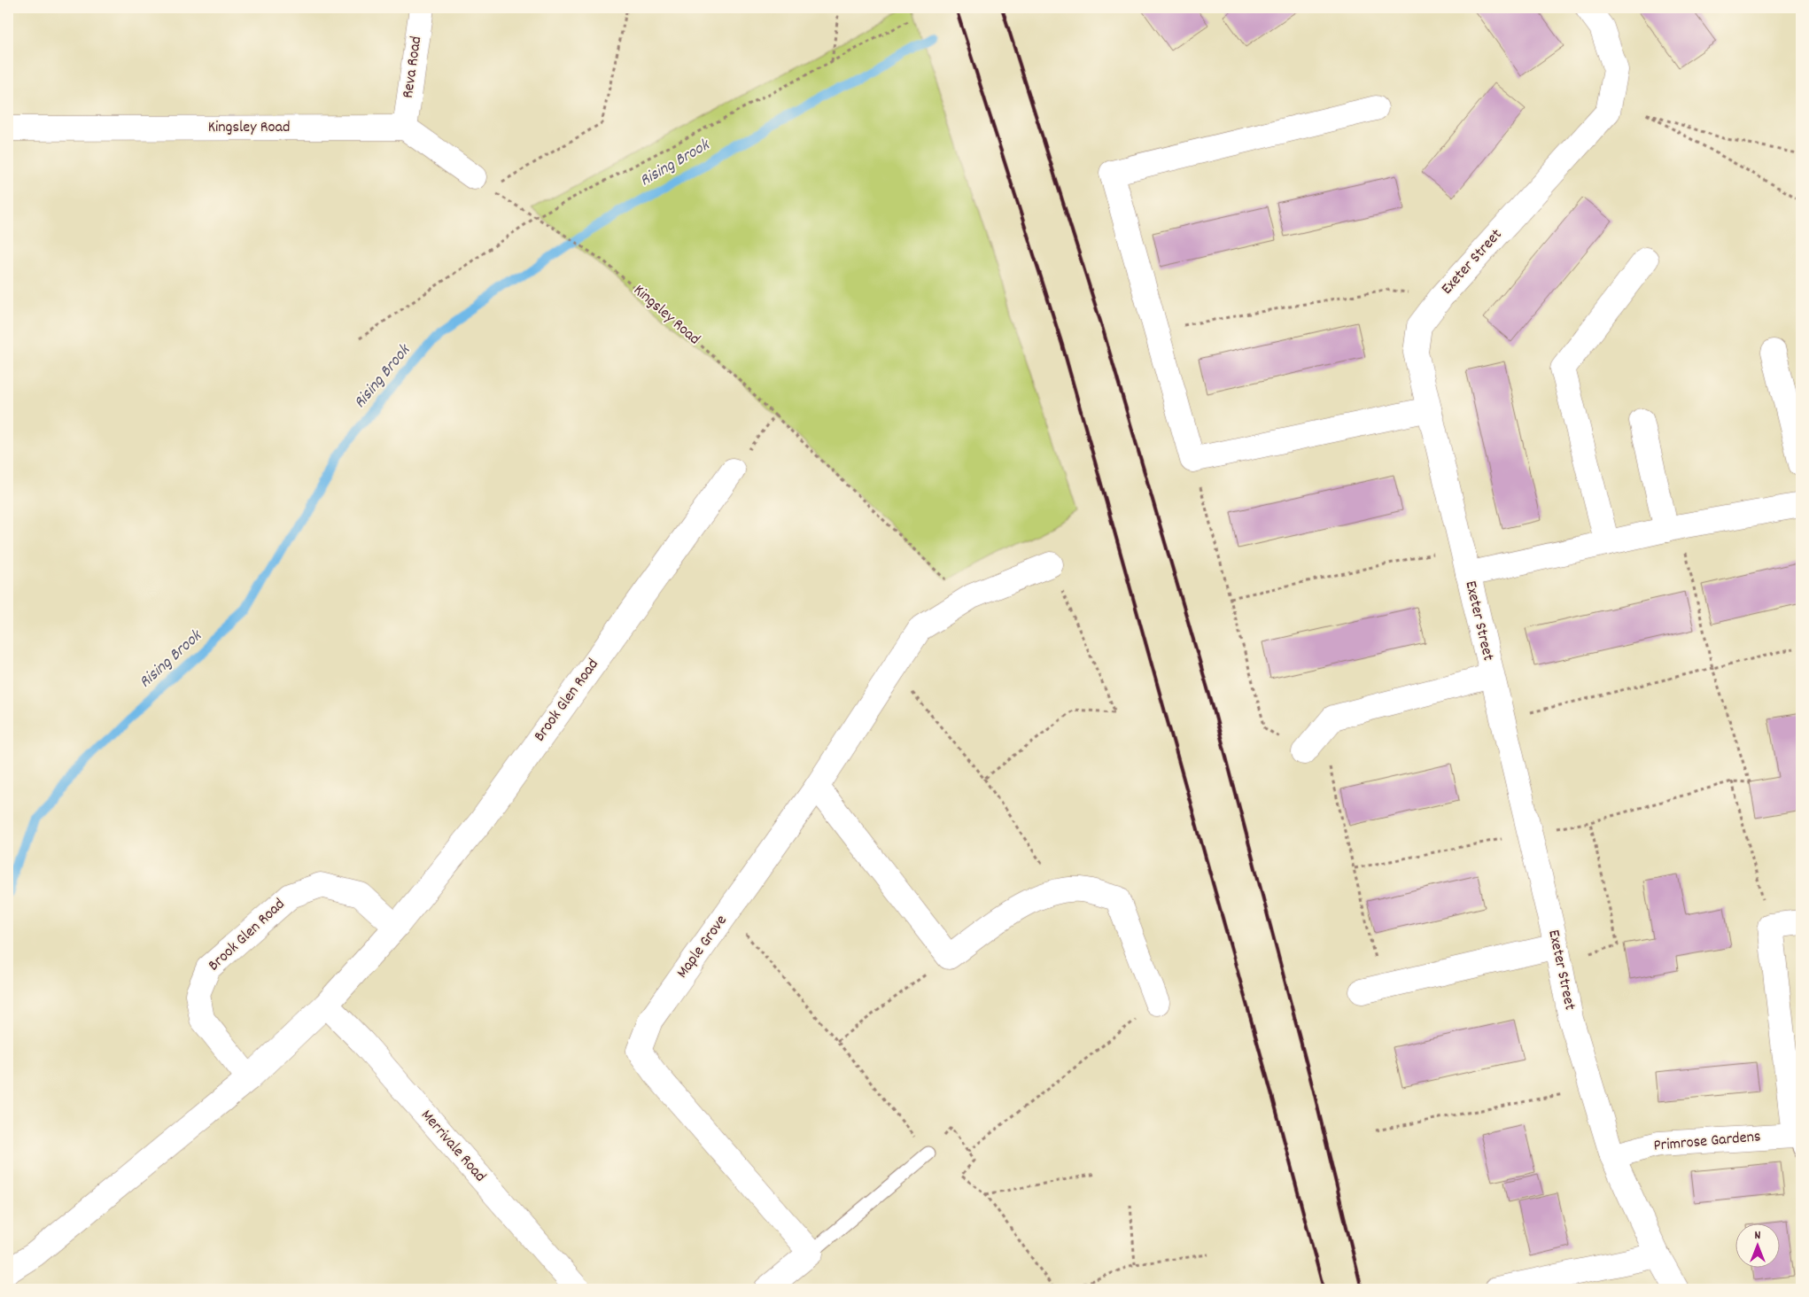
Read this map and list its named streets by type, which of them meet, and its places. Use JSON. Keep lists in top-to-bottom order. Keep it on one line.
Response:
{"streets":{"street":["Reva Road","Kingsley Road","Exeter Street","Brook Glen Road","Maple Grove","Primrose Gardens","Merrivale Road"]},"crossings":[["Reva Road","Kingsley Road"],["Kingsley Road","Maple Grove"],["Exeter Street","Primrose Gardens"],["Brook Glen Road","Merrivale Road"]],"water":["Rising Brook"],"north":"top"}
